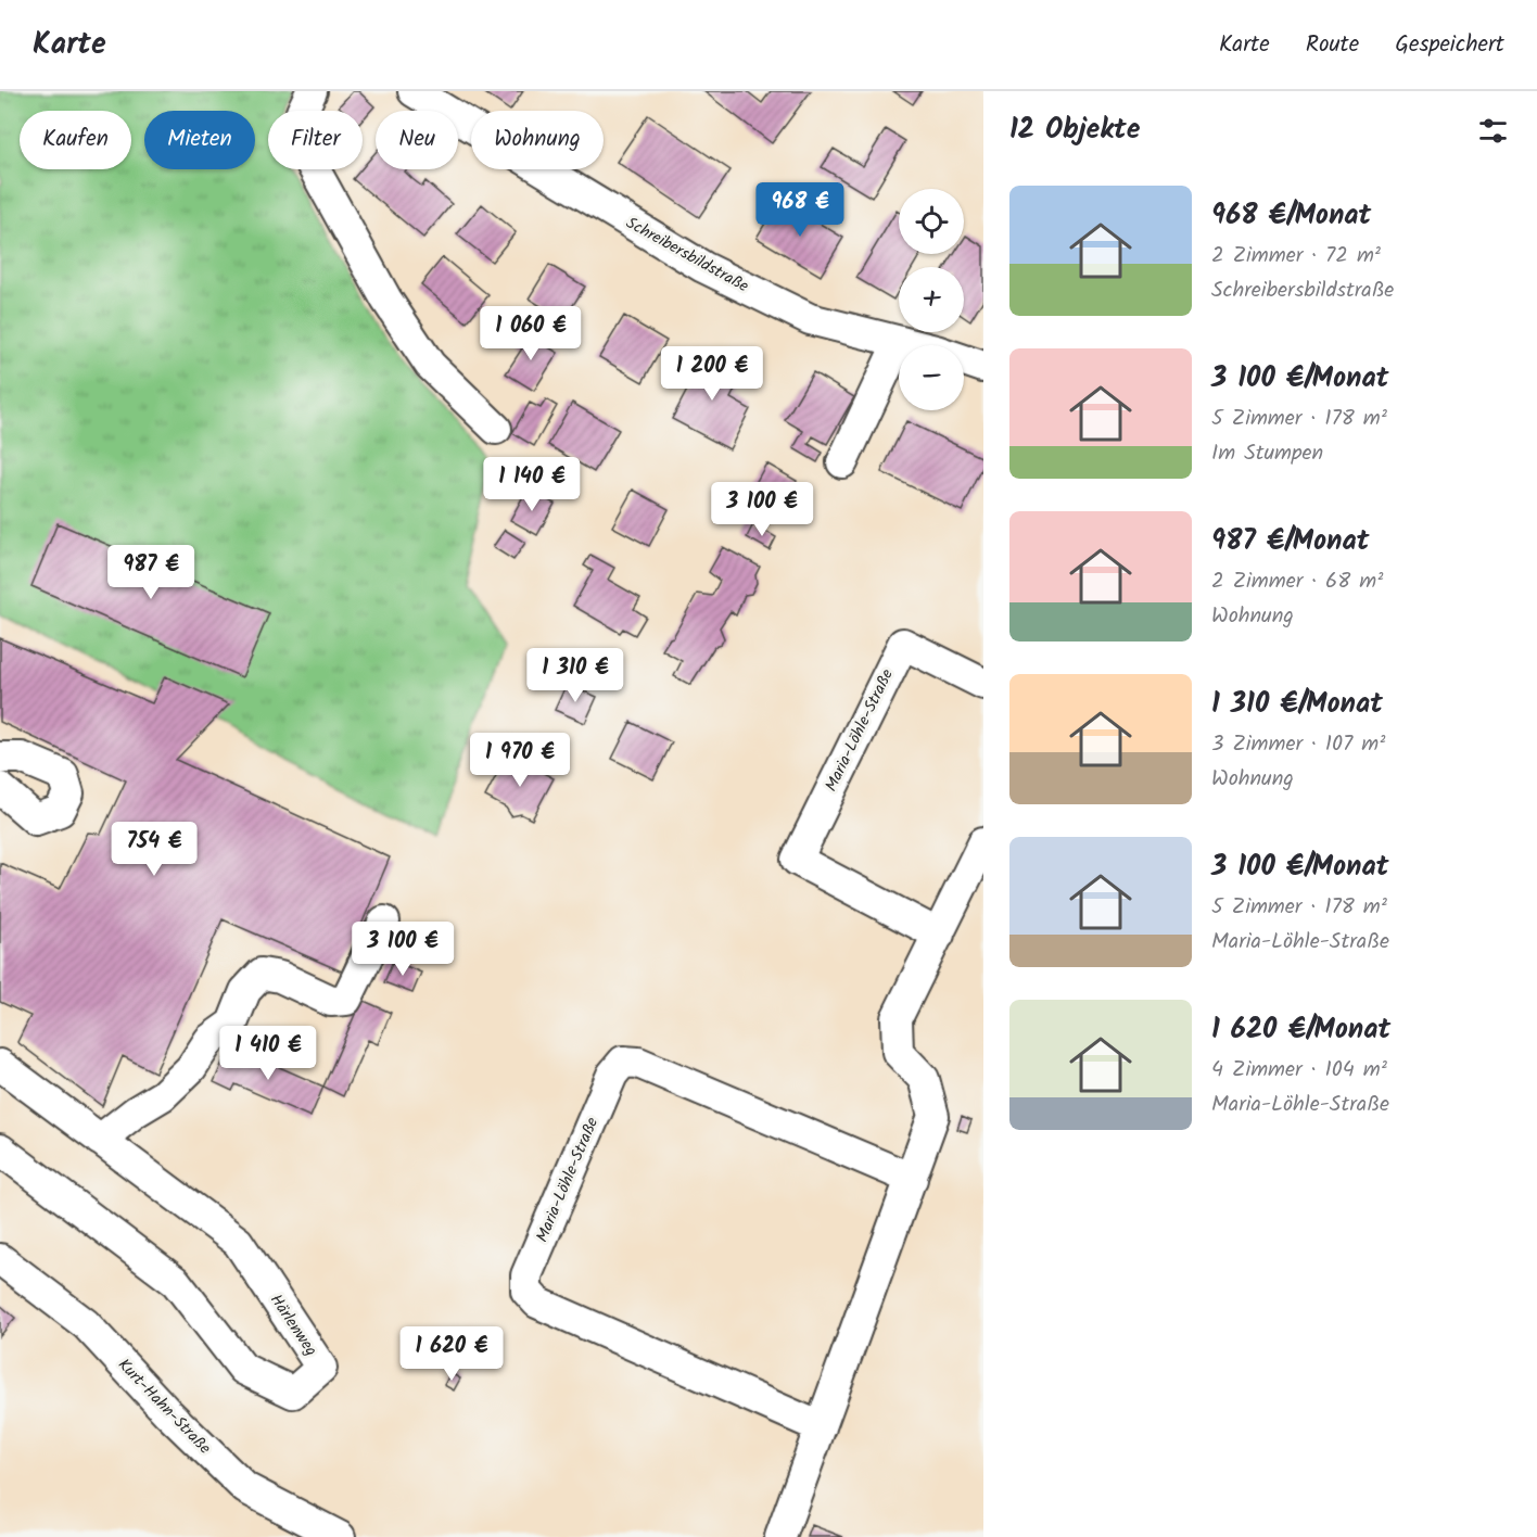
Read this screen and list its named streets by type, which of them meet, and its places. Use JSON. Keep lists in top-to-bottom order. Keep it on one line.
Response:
{"streets":{"street":["Schreibersbildstraße","Maria-Löhle-Straße","Härlenweg","Kurt-Hahn-Straße"]},"page":{"header":"Karte","nav":["Karte","Route","Gespeichert"],"heading":"12 Objekte","chip":["Kaufen","Mieten","Filter","Neu","Wohnung"],"list":[{"name":"968 €/Monat","note":"2 Zimmer · 72 m² · Schreibersbildstraße"},{"name":"3 100 €/Monat","note":"5 Zimmer · 178 m² · Im Stumpen"},{"name":"987 €/Monat","note":"2 Zimmer · 68 m² · Wohnung"},{"name":"1 310 €/Monat","note":"3 Zimmer · 107 m² · Wohnung"},{"name":"3 100 €/Monat","note":"5 Zimmer · 178 m² · Maria-Löhle-Straße"},{"name":"1 620 €/Monat","note":"4 Zimmer · 104 m² · Maria-Löhle-Straße"}],"price":["968 €","1 060 €","1 200 €","1 140 €","3 100 €","987 €","1 310 €","1 970 €","754 €","3 100 €","1 410 €","1 620 €"],"map_buttons":["+","−"]}}
